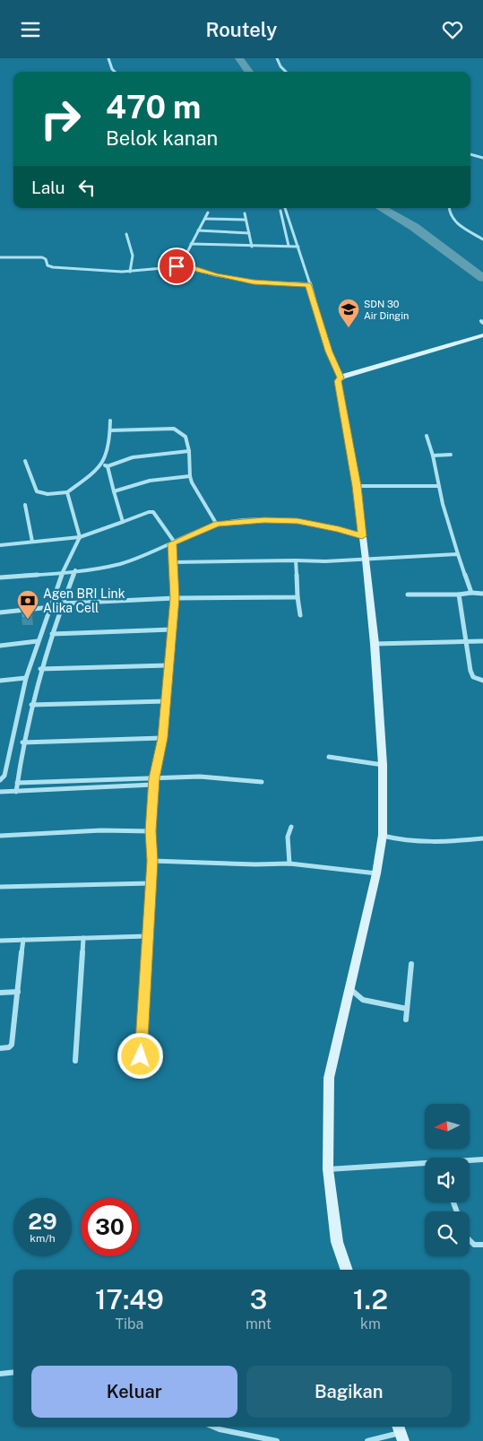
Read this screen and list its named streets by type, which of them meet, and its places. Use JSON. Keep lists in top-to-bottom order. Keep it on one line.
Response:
{"places":{"school or university":["SDN 30 Air Dingin"],"bank":["Agen BRI Link Alika Cell"]},"north":"left","page":{"header":"Routely","turn":["470 m","Belok kanan"],"then":"Lalu","speed":"29 km/h","limit":"30","eta":["17:49","Tiba","3","mnt","1.2","km"],"buttons":["Keluar","Bagikan"]}}
